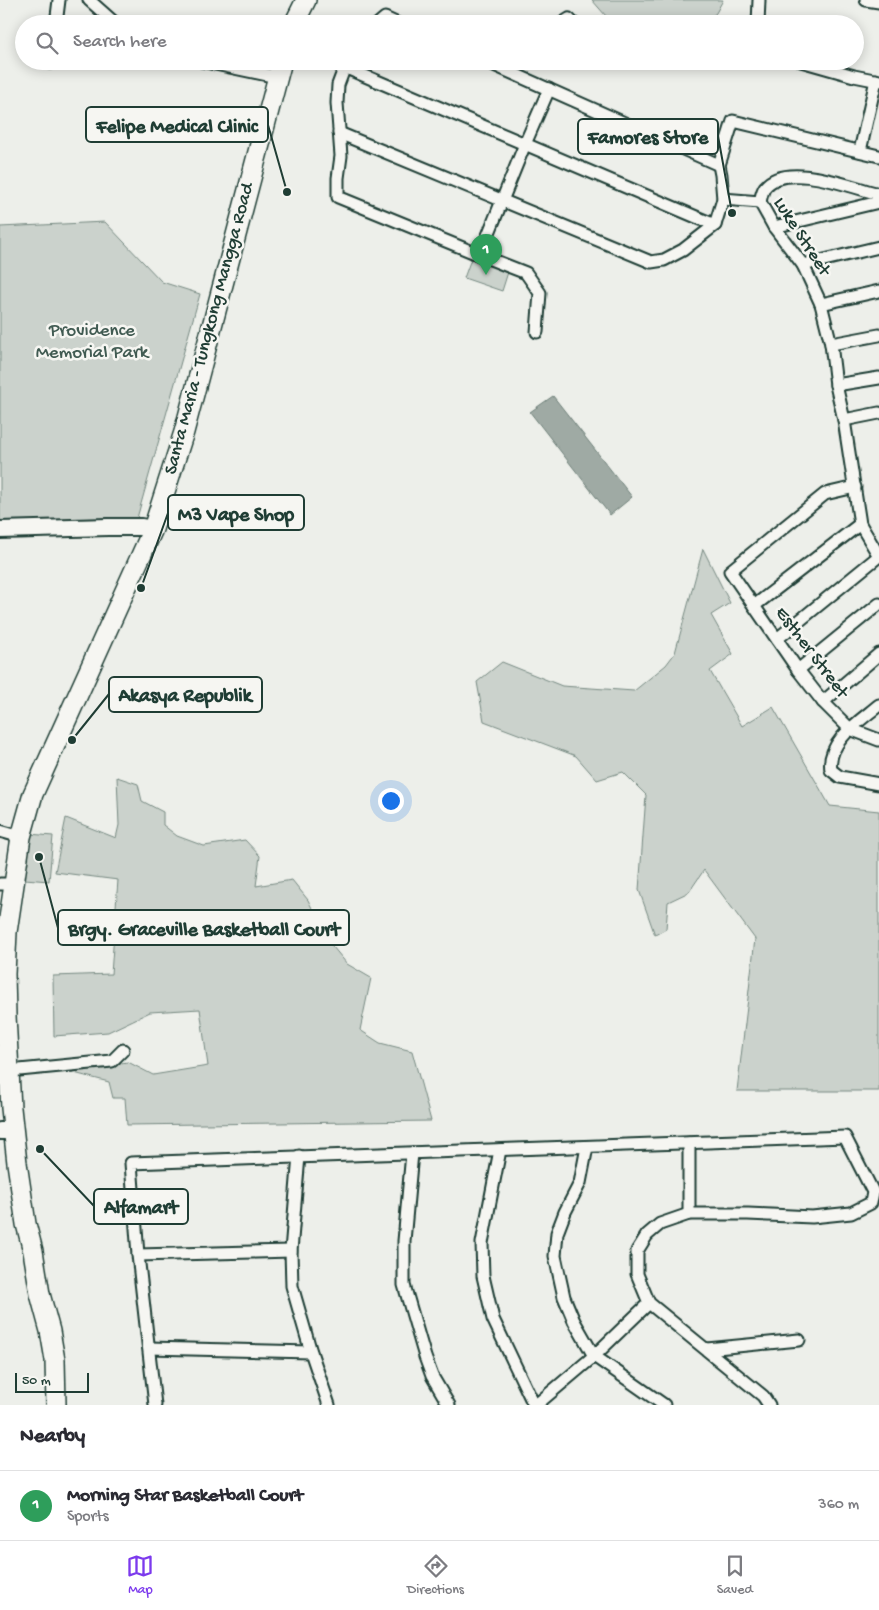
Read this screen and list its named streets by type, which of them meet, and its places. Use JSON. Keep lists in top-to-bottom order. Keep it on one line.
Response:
{"streets":{"main road":["Santa Maria - Tungkong Mangga Road"],"street":["Luke Street","Esther Street"]},"crossings":[["Luke Street","Esther Street"]],"parks":["Providence Memorial Park"],"places":["Felipe Medical Clinic","Famores Store","M3 Vape Shop","Akasya Republik","Brgy. Graceville Basketball Court","Alfamart"],"scale_bar":"50 m","page":{"search":"Search here","pins":"1","scale":"50 m","heading":"Nearby","list":[{"mark":"1","name":"Morning Star Basketball Court","note":"Sports","value":"360 m"}],"nav":["Map","Directions","Saved"]}}
